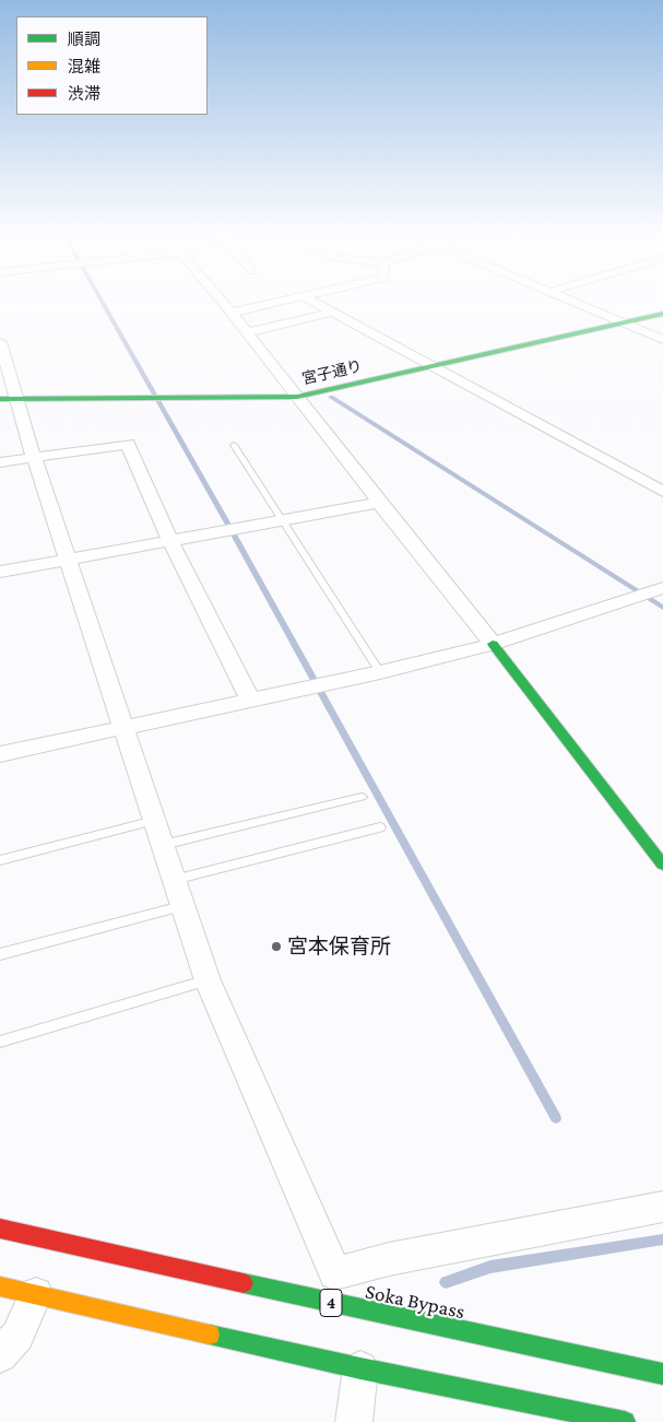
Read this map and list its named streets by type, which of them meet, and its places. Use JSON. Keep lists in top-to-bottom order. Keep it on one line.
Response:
{"streets":{"main road":["宮子通り","Soka Bypass","4"]},"places":["宮本保育所"],"legend":["順調","混雑","渋滞"]}
